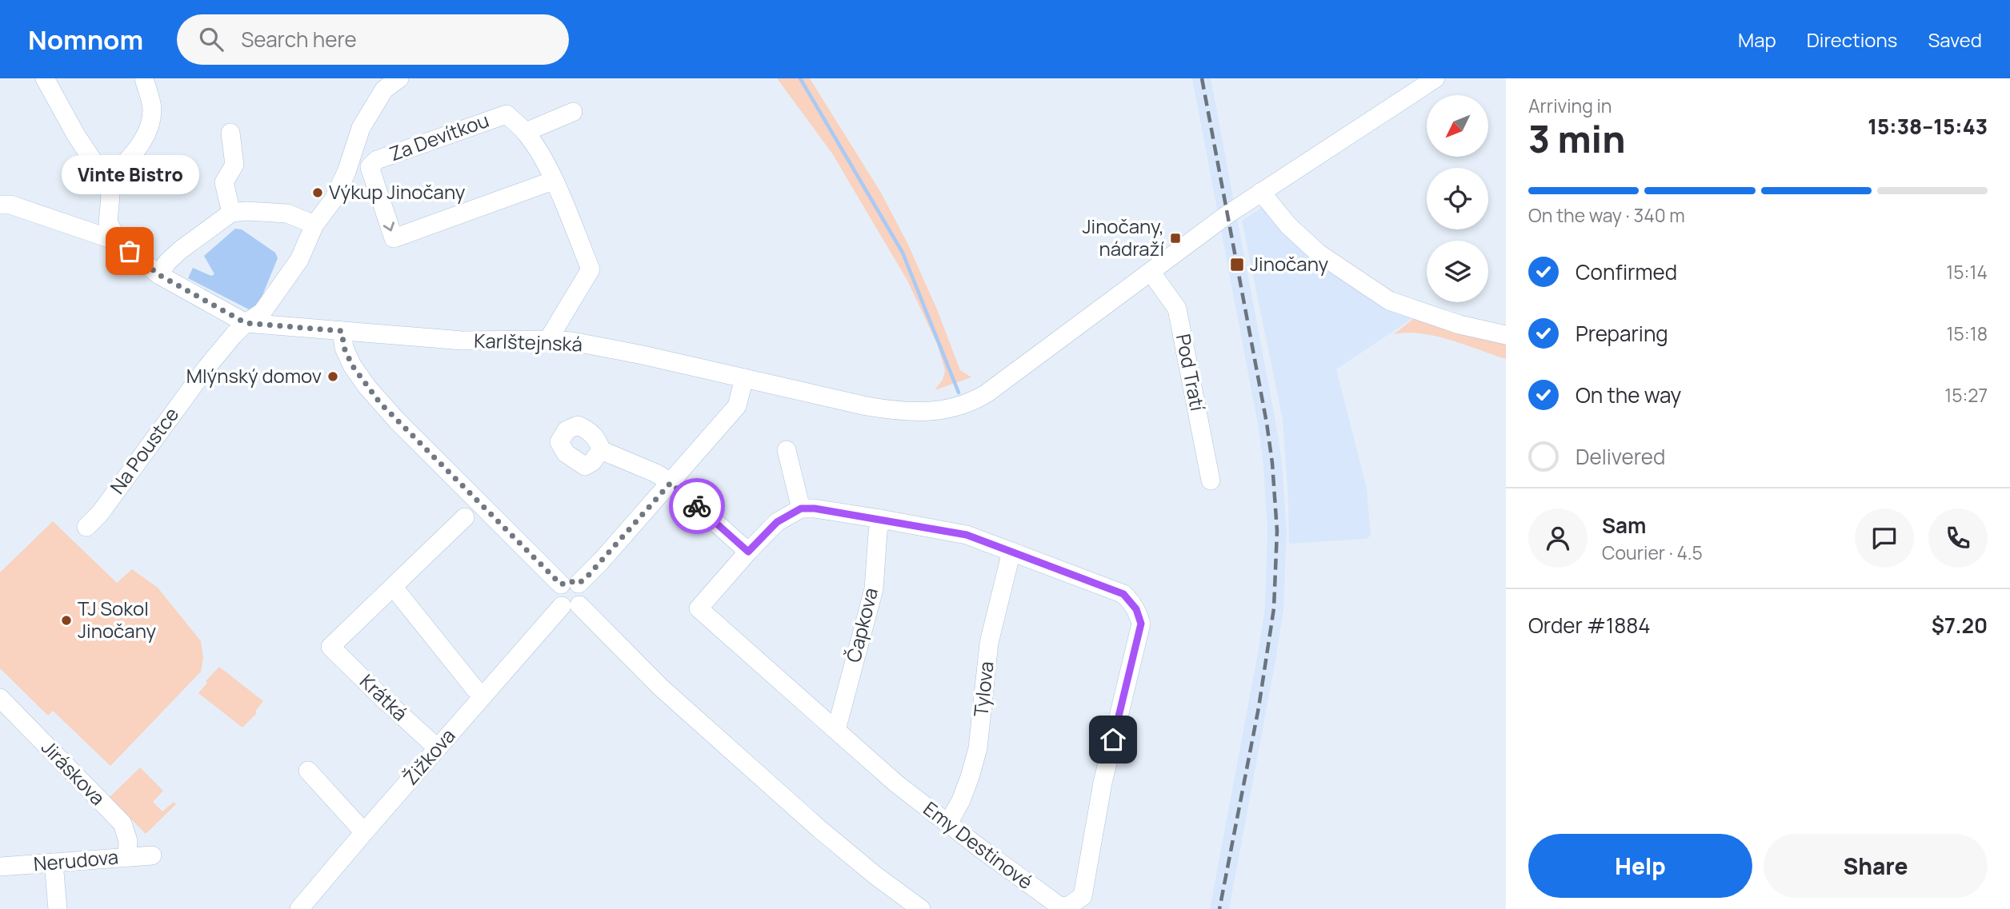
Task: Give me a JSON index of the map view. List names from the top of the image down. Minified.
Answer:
{"streets":{"street":["Za Devítkou","Karlštejnská","Pod Tratí","Na Poustce","Čapkova","Tylova","Krátká","Žižkova","Jiráskova","Emy Destinové","Nerudova"]},"crossings":[["Za Devítkou","Karlštejnská"],["Karlštejnská","Pod Tratí"],["Karlštejnská","Na Poustce"],["Čapkova","Emy Destinové"],["Tylova","Emy Destinové"],["Krátká","Žižkova"],["Jiráskova","Nerudova"]],"places":{"other":["Výkup Jinočany","Vinte Bistro","Mlýnský domov","TJ Sokol Jinočany"],"transit":["Jinočany, nádraží","Jinočany"]},"north":"bottom left","page":{"header":"Nomnom","search":"Search here","nav":["Map","Directions","Saved"],"heading":["3 min","Arriving in","15:38–15:43"],"panel":["Sam","Courier · 4.5","Order #1884","$7.20"],"bubble":"Vinte Bistro","bar":"On the way · 340 m","list":[["Confirmed","15:14"],["Preparing","15:18"],["On the way","15:27"],"Delivered"],"buttons":["Help","Share"]}}
